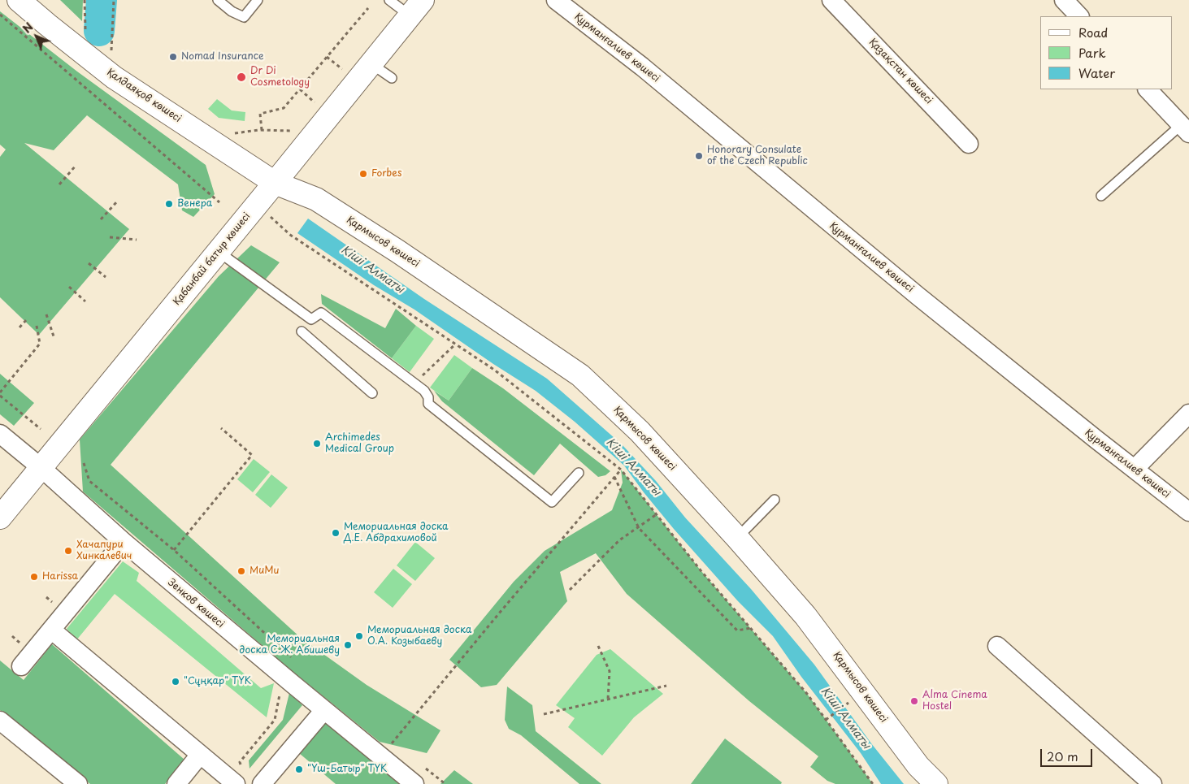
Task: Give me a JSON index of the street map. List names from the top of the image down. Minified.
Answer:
{"streets":{"street":["Қурманғалиев көшесі","Қазақстан көшесі","Қалдаяқов көшесі","Қармысов көшесі","Қабанбай батыр көшесі","Зенков көшесі"]},"crossings":[["Қалдаяқов көшесі","Қармысов көшесі"],["Қалдаяқов көшесі","Қабанбай батыр көшесі"],["Қармысов көшесі","Қабанбай батыр көшесі"],["Қабанбай батыр көшесі","Зенков көшесі"]],"water":["Кіші Алматы"],"places":["Nomad Insurance","Dr Di Cosmetology","Honorary Consulate of the Czech Republic","Forbes","Венера","Archimedes Medical Group","Мемориальная доска Д.Е. Абдрахимовой","Хачапури Хинкалевич","МиМи","Harissa","Мемориальная доска О.А. Козыбаеву","Мемориальная доска С.Ж. Абишеву","\"Сұңқар\" ТҮК","Alma Cinema Hostel","\"Үш-Батыр\" ТҮК"],"legend":["Road","Park","Water"],"scale_bar":"20 m","north":"top left"}
